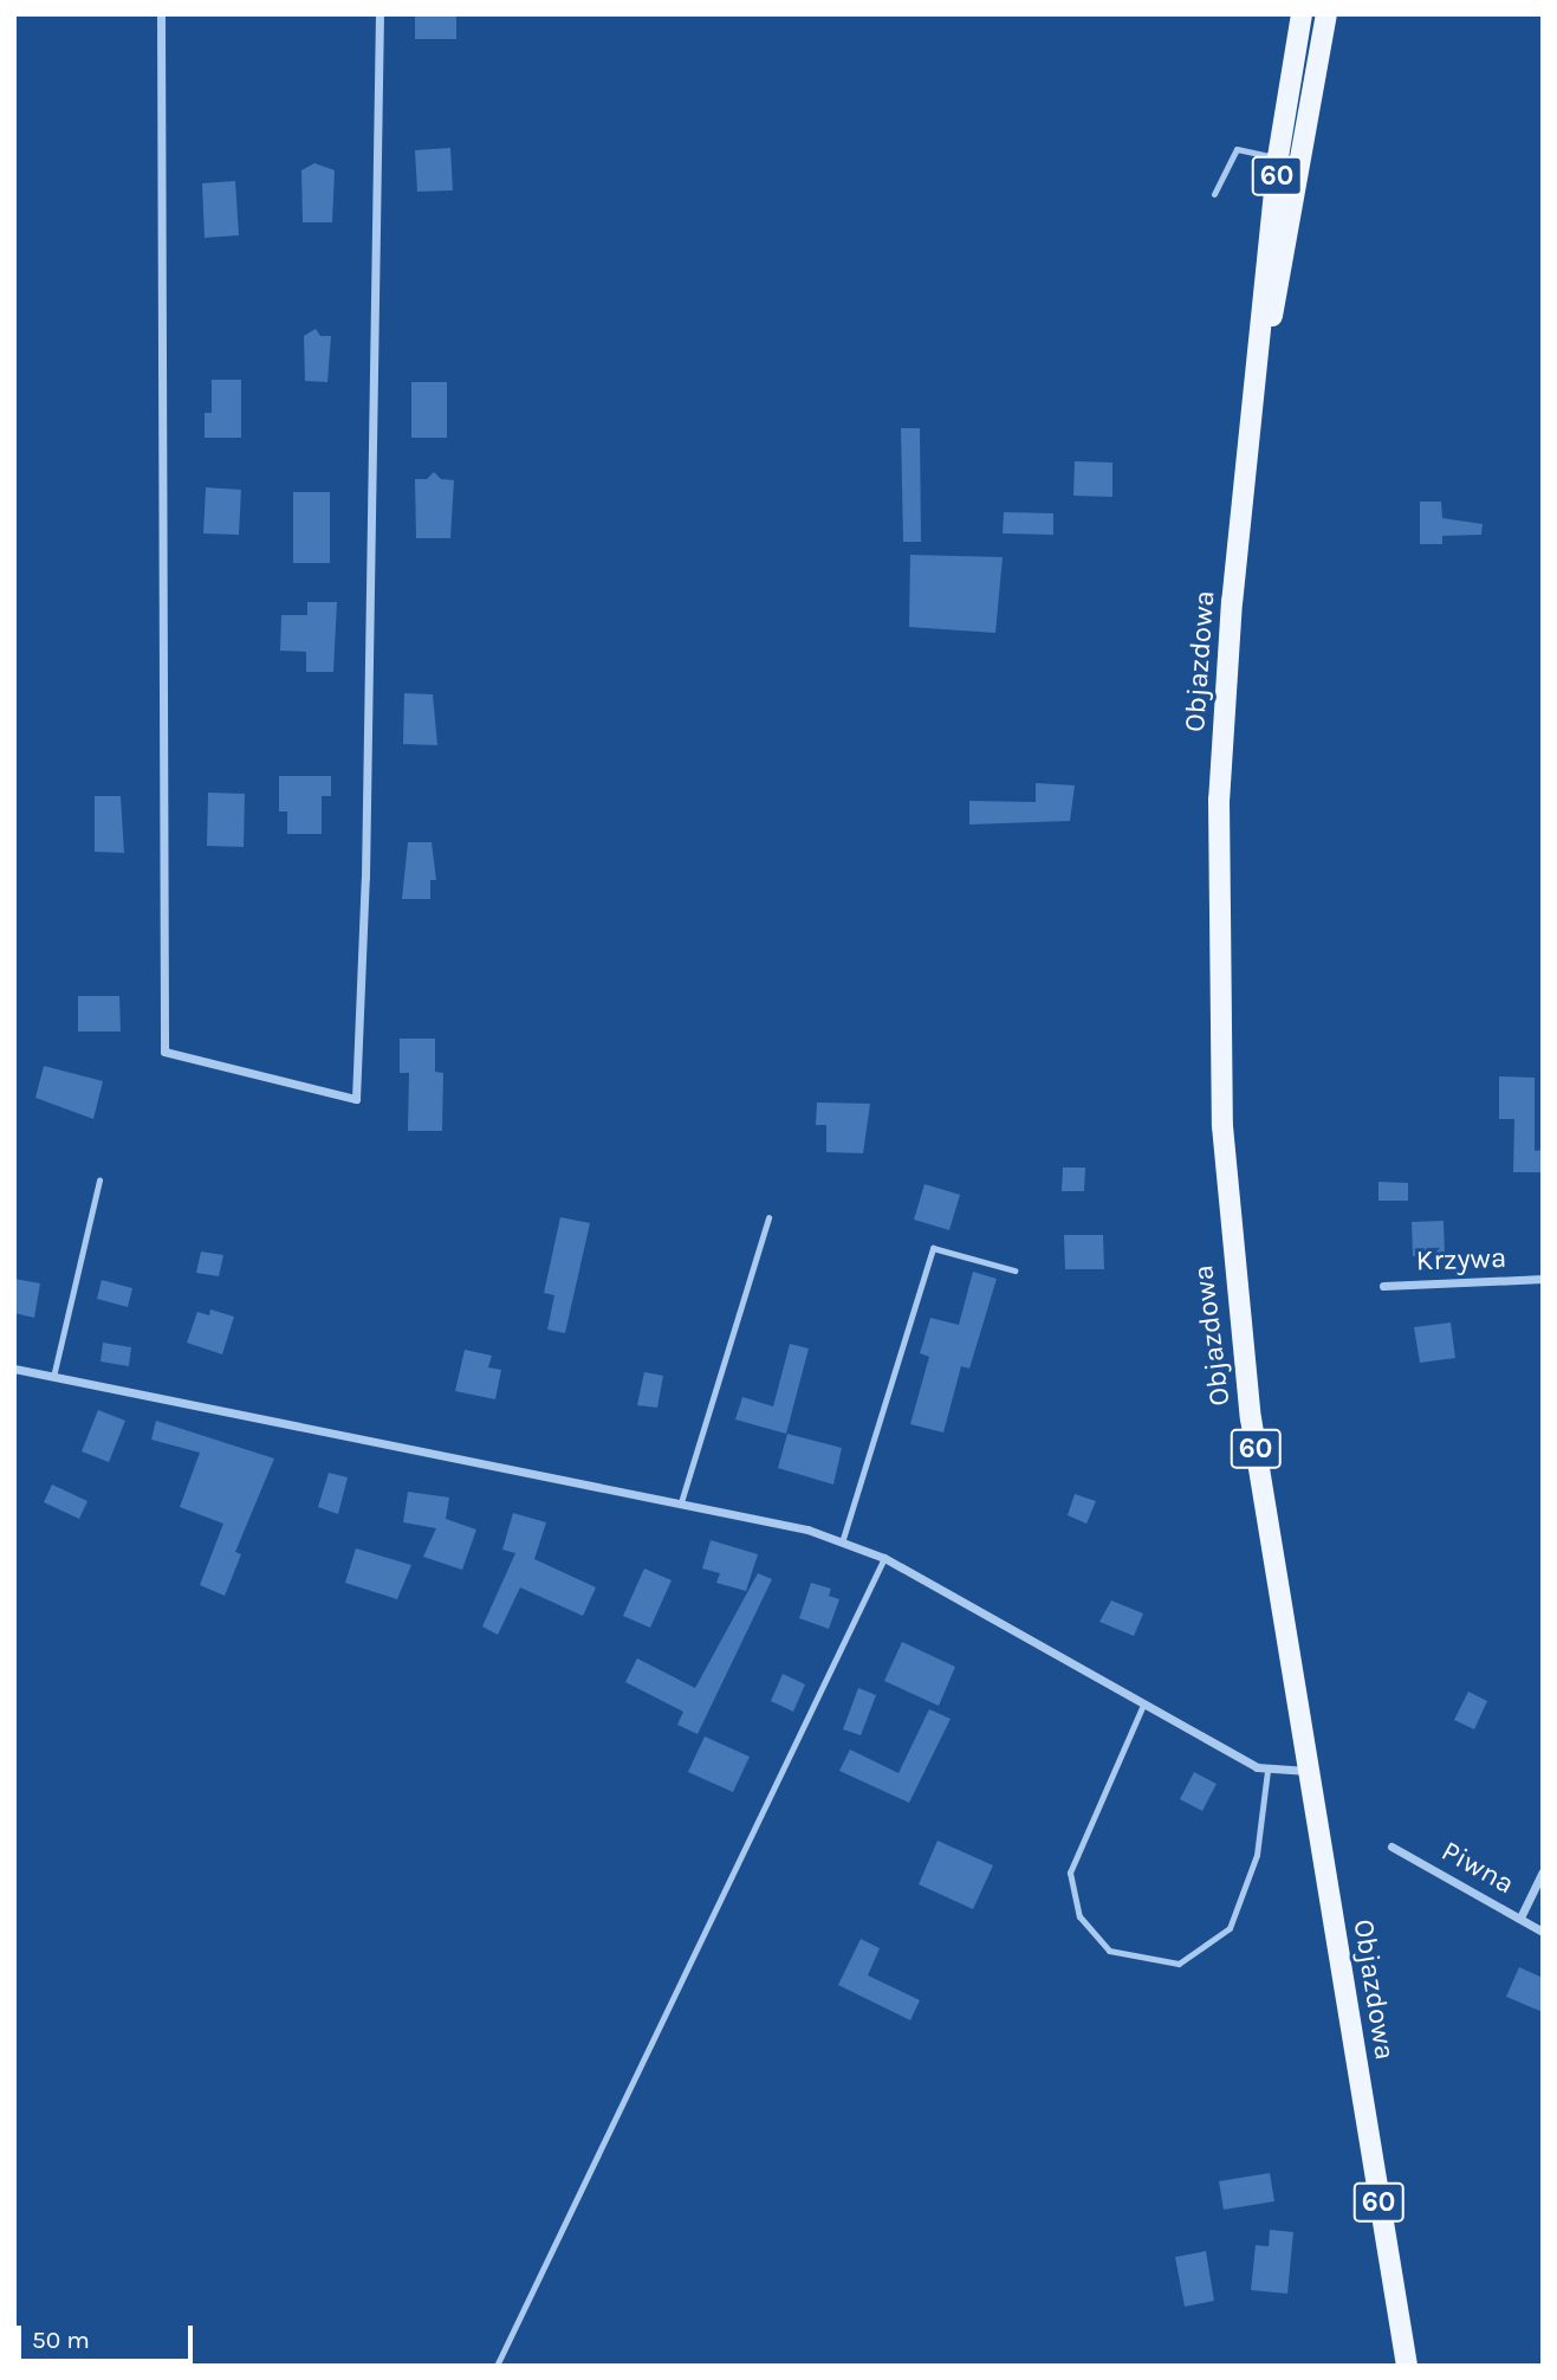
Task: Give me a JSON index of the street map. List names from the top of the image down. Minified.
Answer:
{"streets":{"main road":["60","Objazdowa"],"street":["Krzywa","Piwna"]},"scale_bar":"50 m"}
